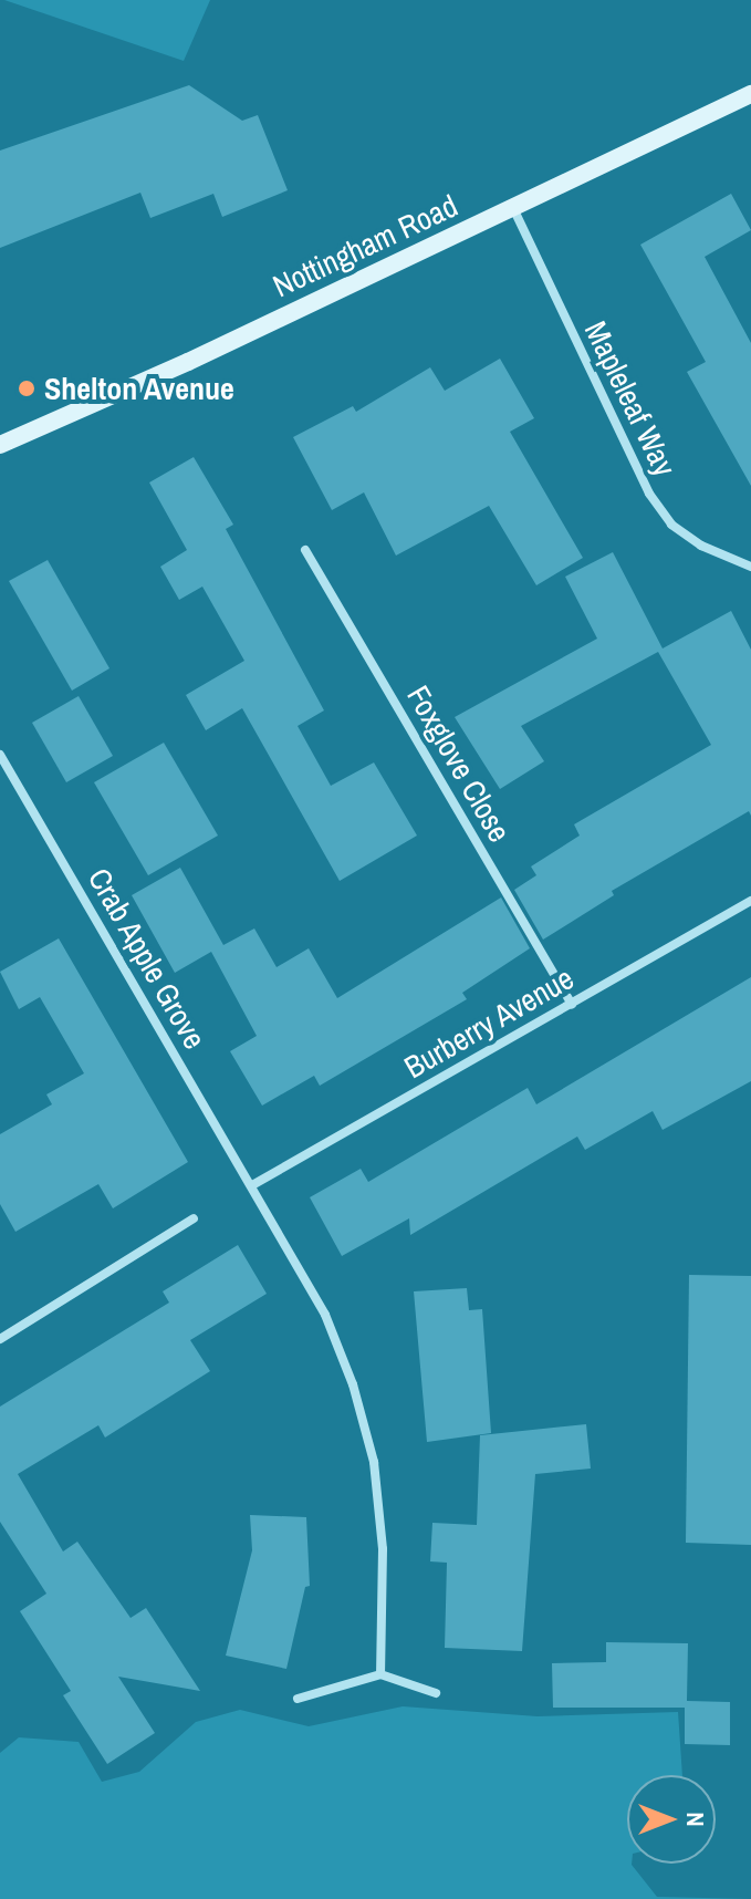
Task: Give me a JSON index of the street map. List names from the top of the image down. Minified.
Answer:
{"streets":{"street":["Nottingham Road","Mapleleaf Way","Foxglove Close","Crab Apple Grove","Burberry Avenue"]},"crossings":[["Nottingham Road","Mapleleaf Way"],["Foxglove Close","Burberry Avenue"],["Crab Apple Grove","Burberry Avenue"]],"places":["Shelton Avenue"],"north":"right"}
